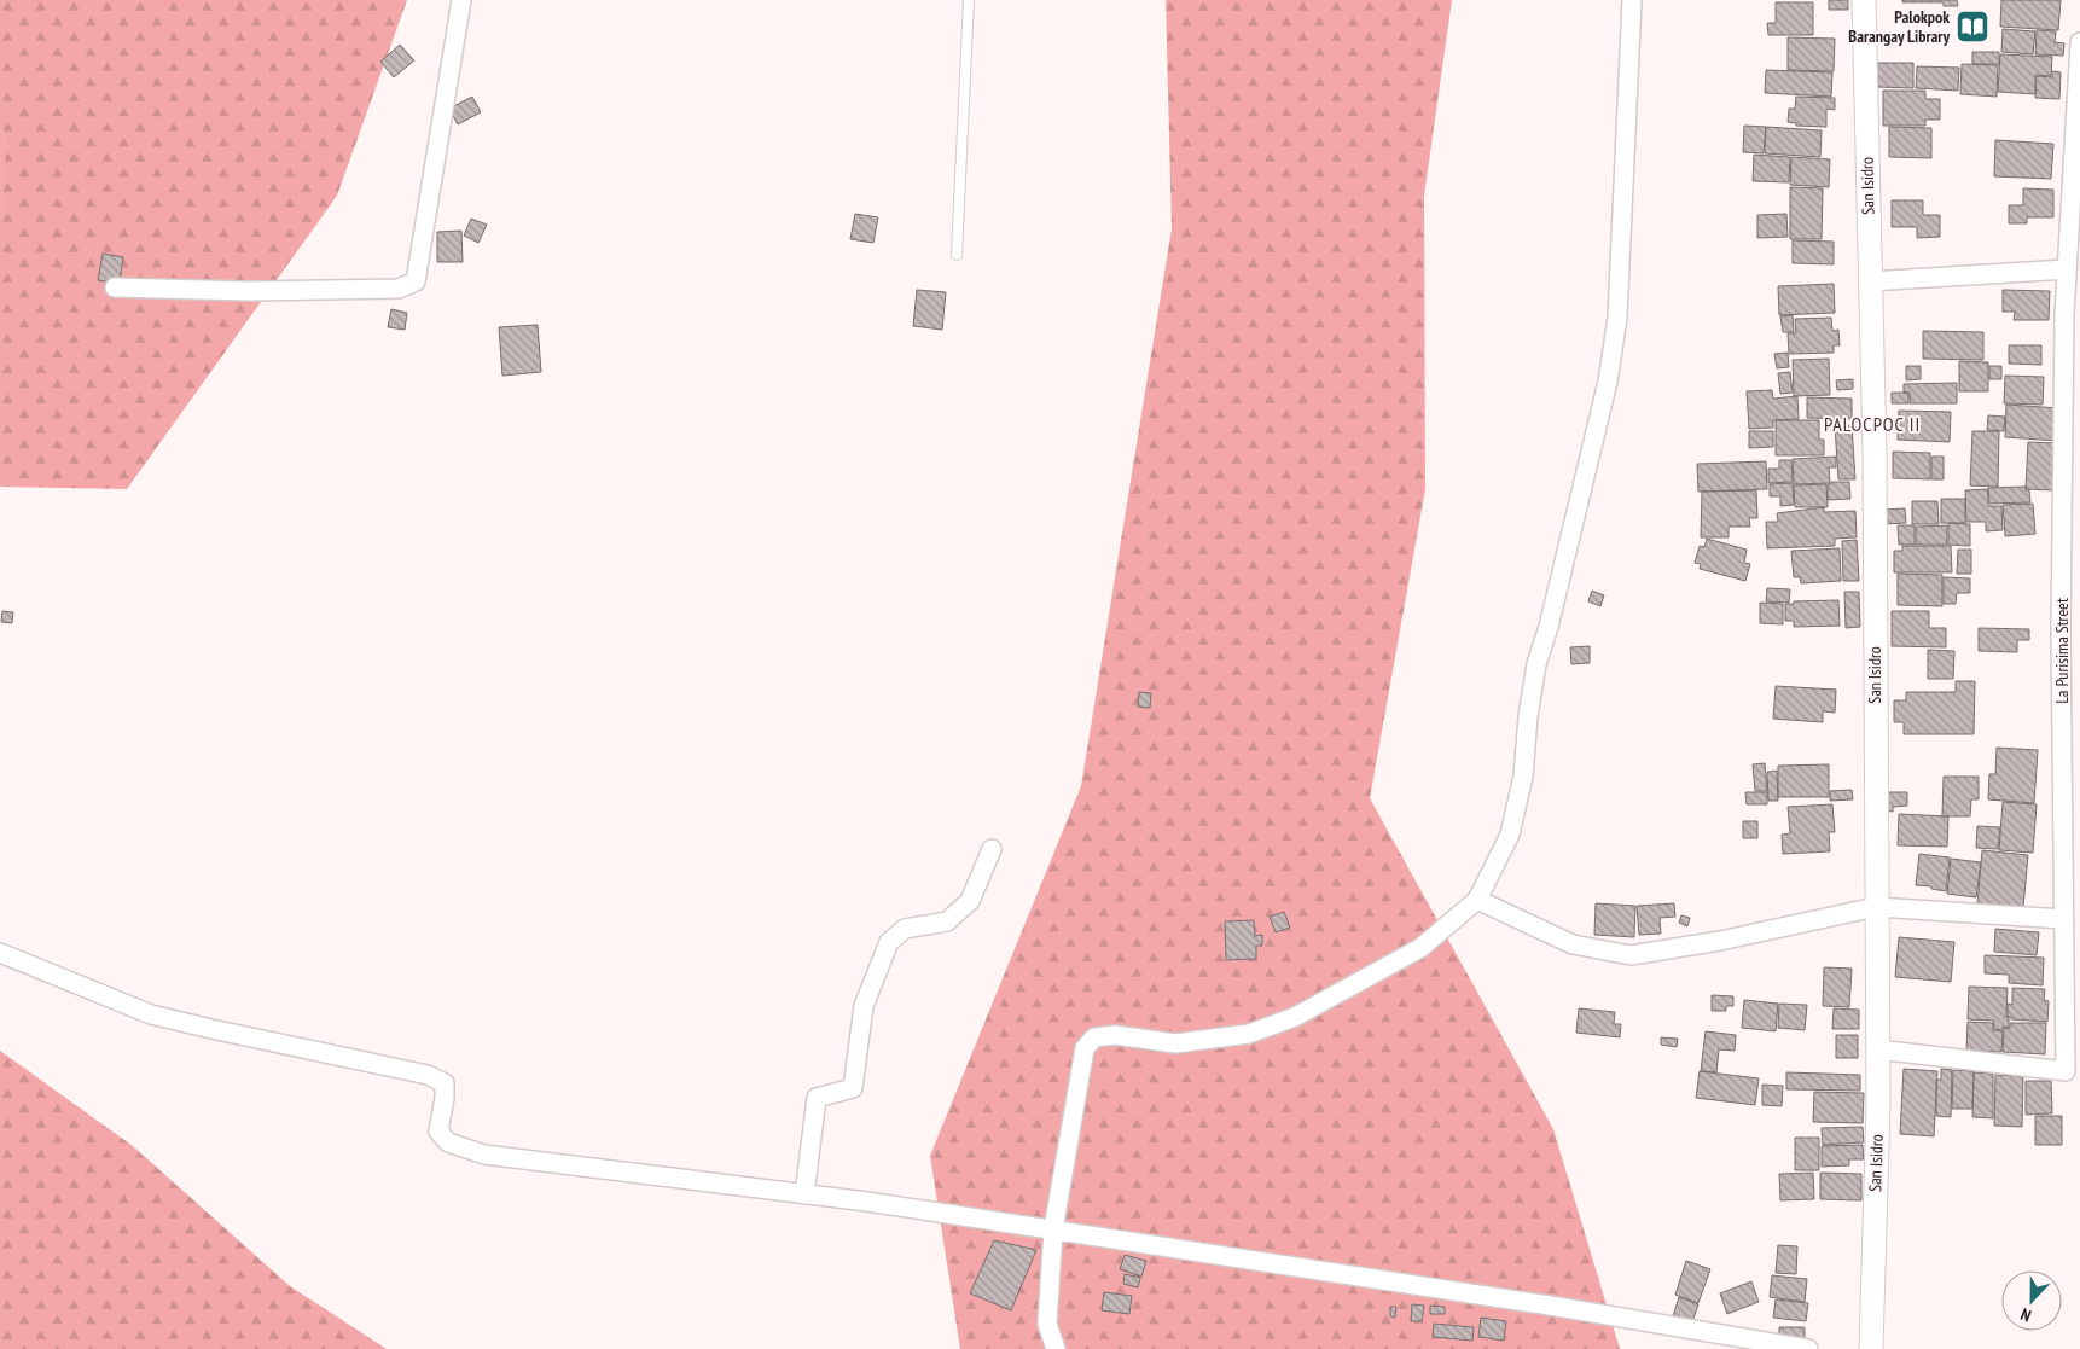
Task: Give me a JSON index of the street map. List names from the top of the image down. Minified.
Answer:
{"streets":{"street":["San Isidro","La Purisima Street"]},"crossings":[["San Isidro","La Purisima Street"]],"districts":["PALOCPOC II"],"places":{"library":["Palokpok Barangay Library"]},"north":"bottom"}
